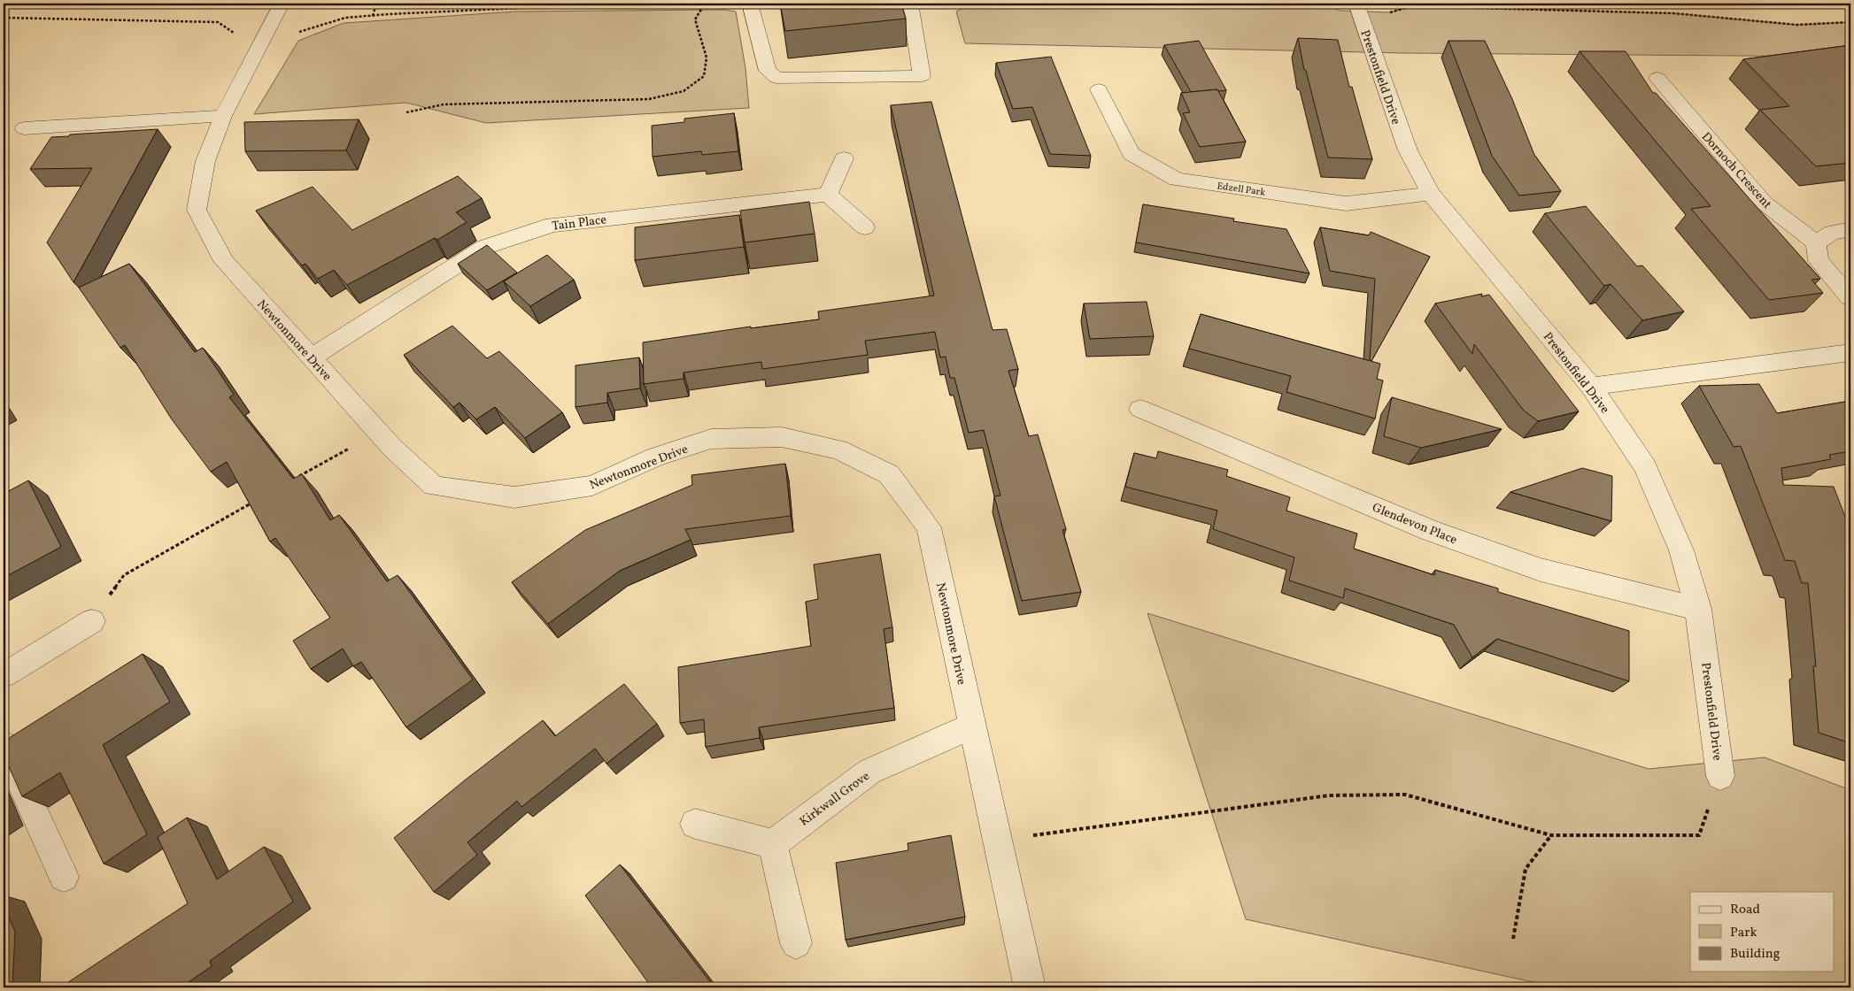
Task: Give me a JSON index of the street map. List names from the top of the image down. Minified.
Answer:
{"streets":{"street":["Prestonfield Drive","Dornoch Crescent","Edzell Park","Tain Place","Newtonmore Drive","Glendevon Place","Kirkwall Grove"]},"crossings":[["Prestonfield Drive","Edzell Park"],["Prestonfield Drive","Glendevon Place"],["Tain Place","Newtonmore Drive"],["Newtonmore Drive","Kirkwall Grove"]],"legend":["Road","Park","Building"]}
